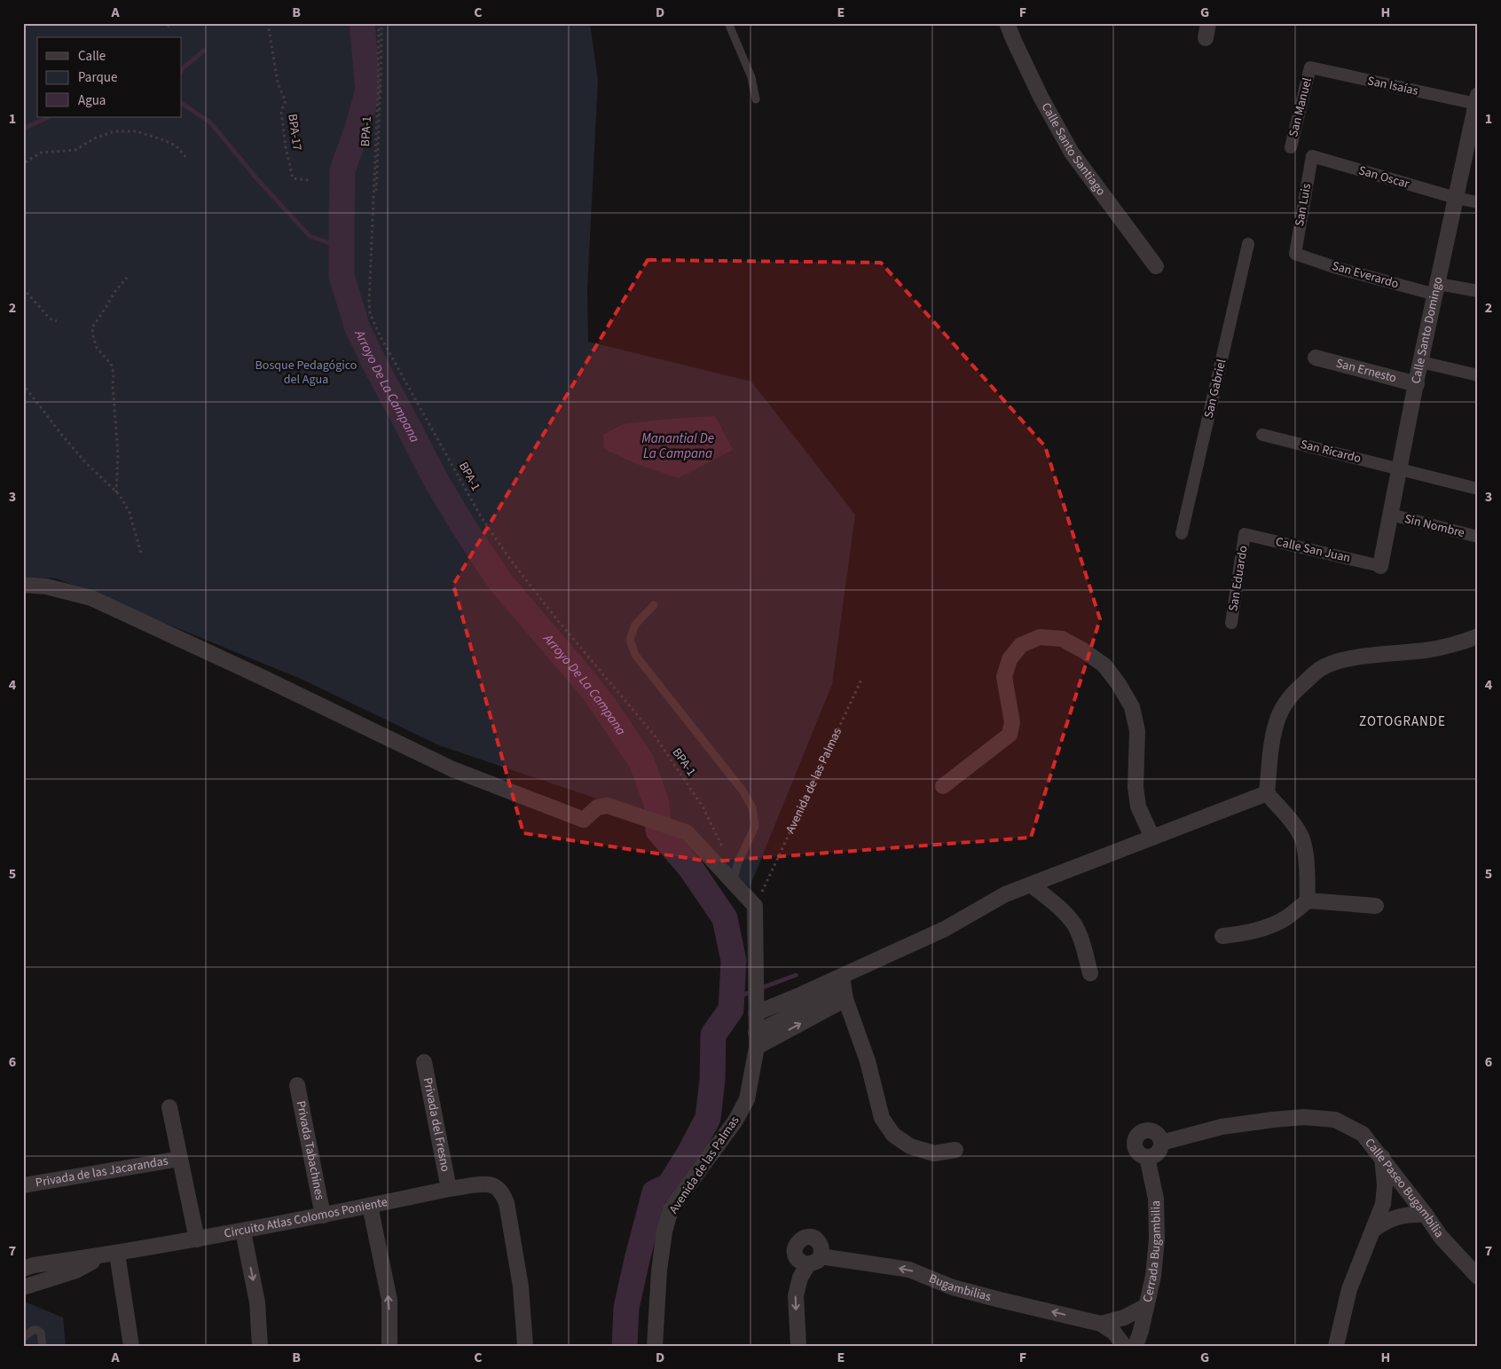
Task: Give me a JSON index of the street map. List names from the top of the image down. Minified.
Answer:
{"streets":{"street":["San Isaías","San Manuel","Calle Santo Santiago","San Oscar","San Luis","San Everardo","Calle Santo Domingo","San Ernesto","San Gabriel","San Ricardo","Sin Nombre","Calle San Juan","San Eduardo","Avenida de las Palmas","Privada del Fresno","Privada Tabachines","Privada de las Jacarandas","Calle Paseo Bugambilia","Circuito Atlas Colomos Poniente","Cerrada Bugambilia","Bugambilias"],"path":["BPA-1","BPA-17"]},"crossings":[["San Isaías","San Manuel"],["San Isaías","Calle Santo Domingo"],["San Oscar","San Luis"],["San Oscar","Calle Santo Domingo"],["San Luis","San Everardo"],["San Everardo","Calle Santo Domingo"],["Calle Santo Domingo","San Ernesto"],["Calle Santo Domingo","San Ricardo"],["Calle Santo Domingo","Sin Nombre"],["Calle Santo Domingo","Calle San Juan"],["Calle San Juan","San Eduardo"],["Privada del Fresno","Circuito Atlas Colomos Poniente"],["Privada Tabachines","Circuito Atlas Colomos Poniente"],["Calle Paseo Bugambilia","Cerrada Bugambilia"],["Cerrada Bugambilia","Bugambilias"]],"districts":["ZOTOGRANDE"],"water":["Arroyo De La Campana","Manantial De La Campana"],"parks":["Bosque Pedagógico del Agua"],"legend":["Calle","Parque","Agua"],"grid":{"columns":["A","B","C","D","E","F","G","H"],"rows":["1","2","3","4","5","6","7"]}}
